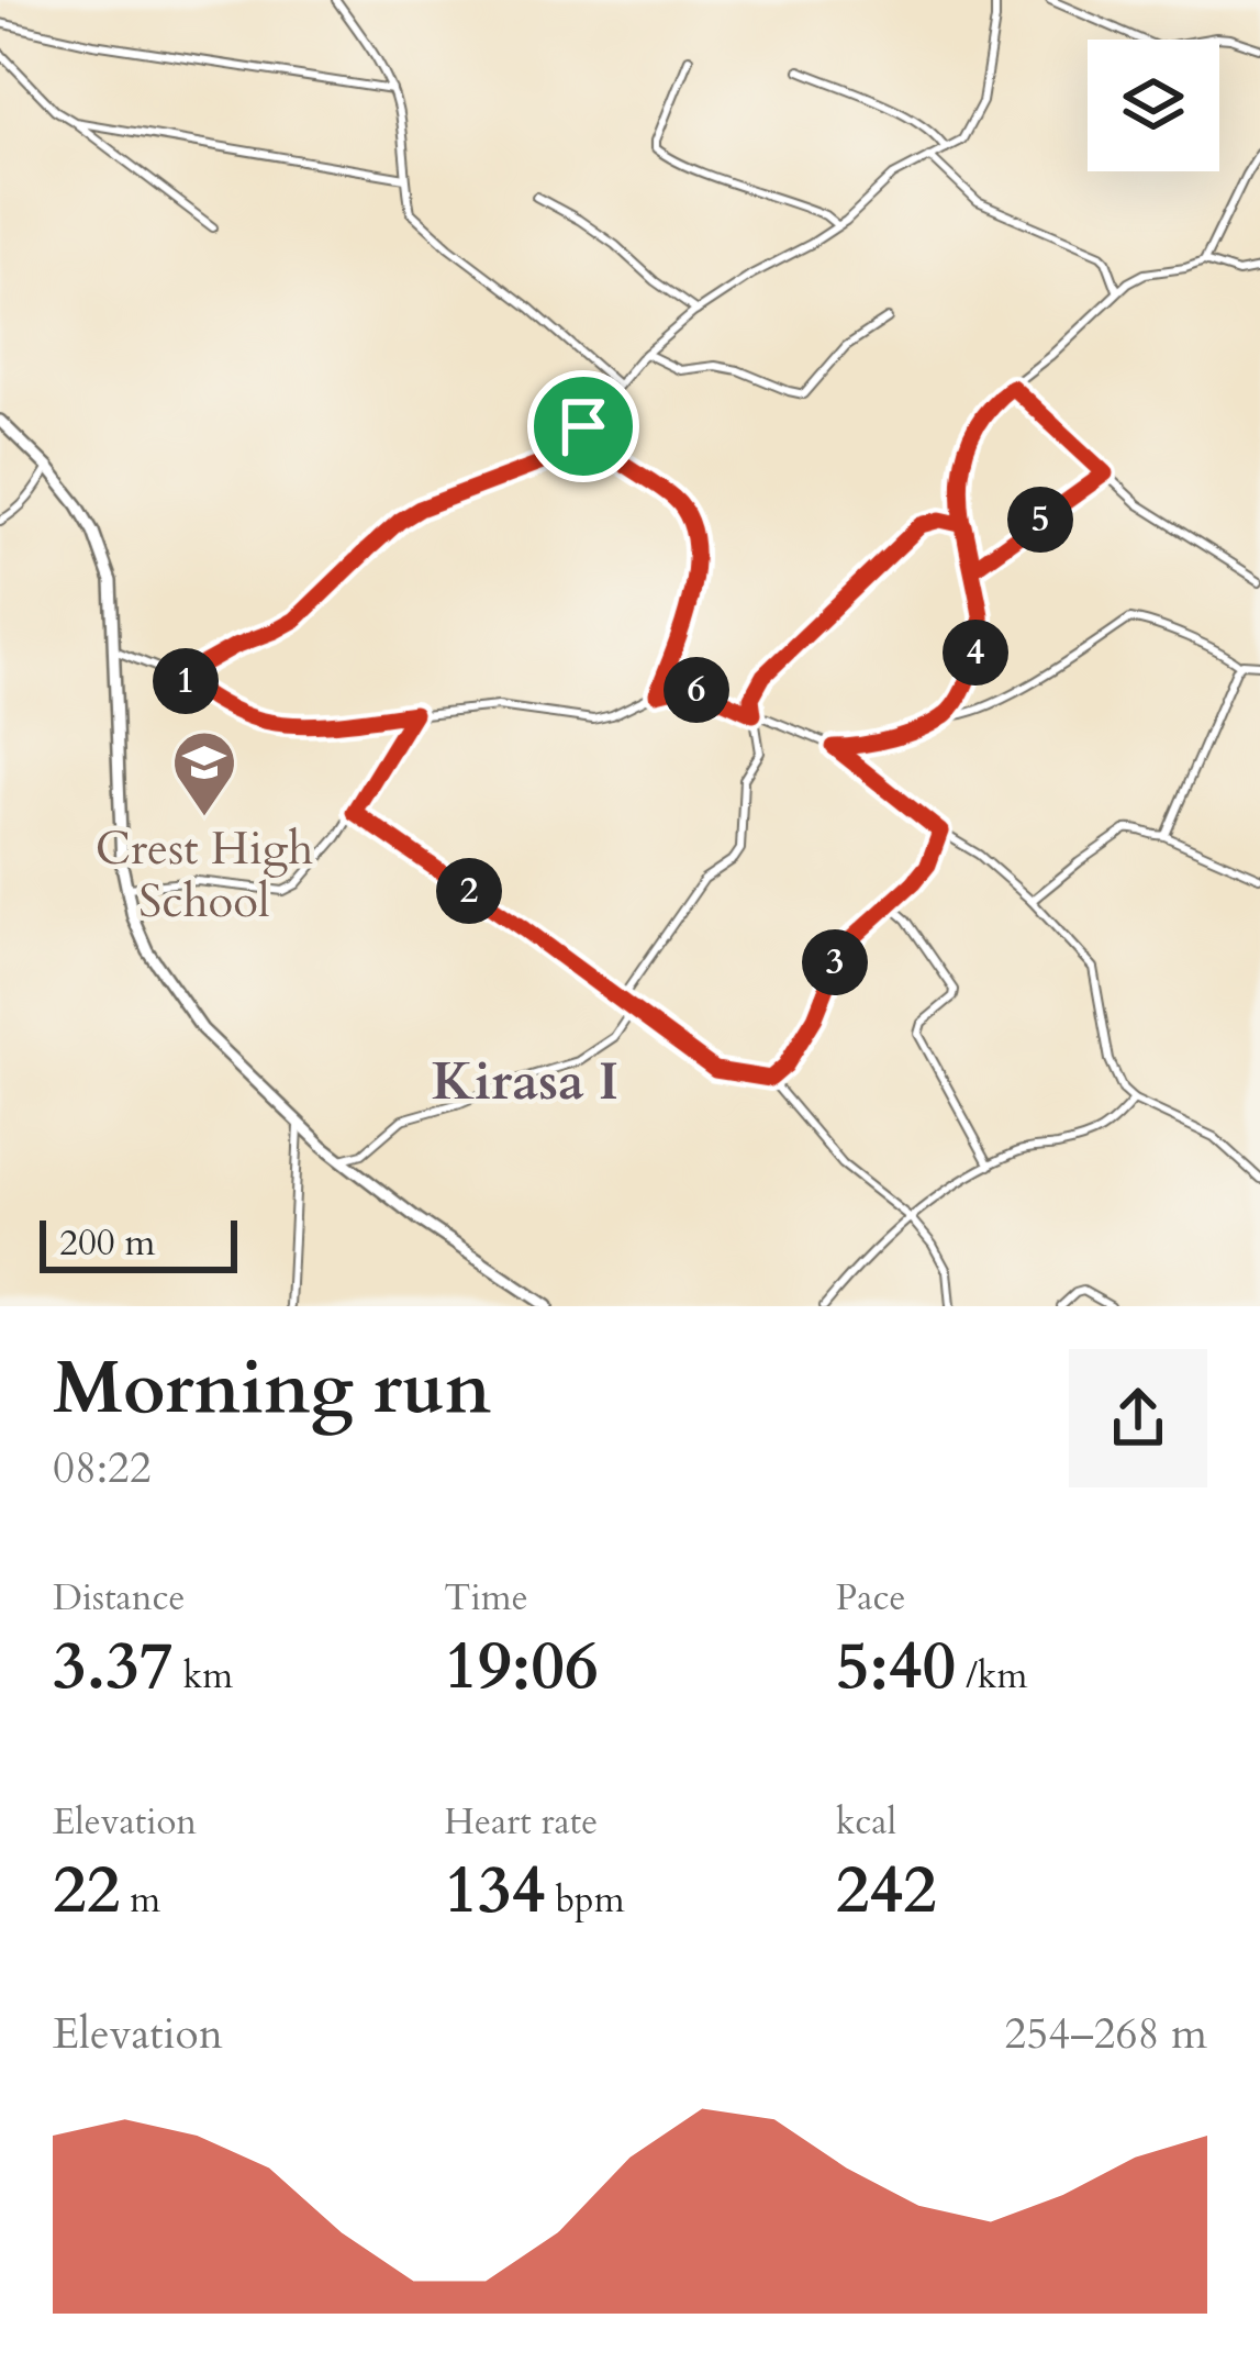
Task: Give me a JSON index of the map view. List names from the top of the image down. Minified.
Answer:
{"districts":["Kirasa I"],"places":{"school or university":["Crest High School"]},"scale_bar":"200 m","page":{"pins":["5","4","1","6","2","3"],"scale":"200 m","heading":["Morning run","08:22"],"stats":[["Distance","3.37 km"],["Time","19:06"],["Pace","5:40 /km"],["Elevation","22 m"],["Heart rate","134 bpm"],["kcal","242"]],"chart":["Elevation","254–268 m"]}}
